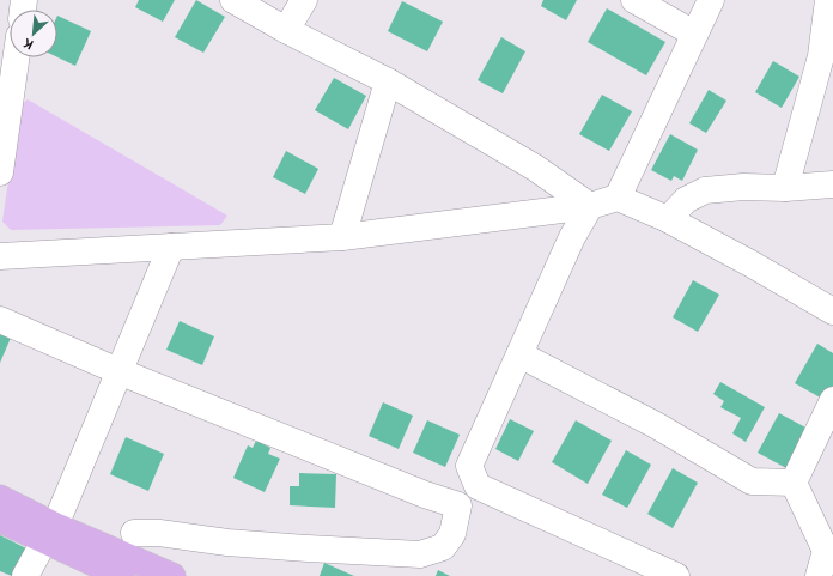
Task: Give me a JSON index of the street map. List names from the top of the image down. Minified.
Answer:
{"north":"bottom left"}
